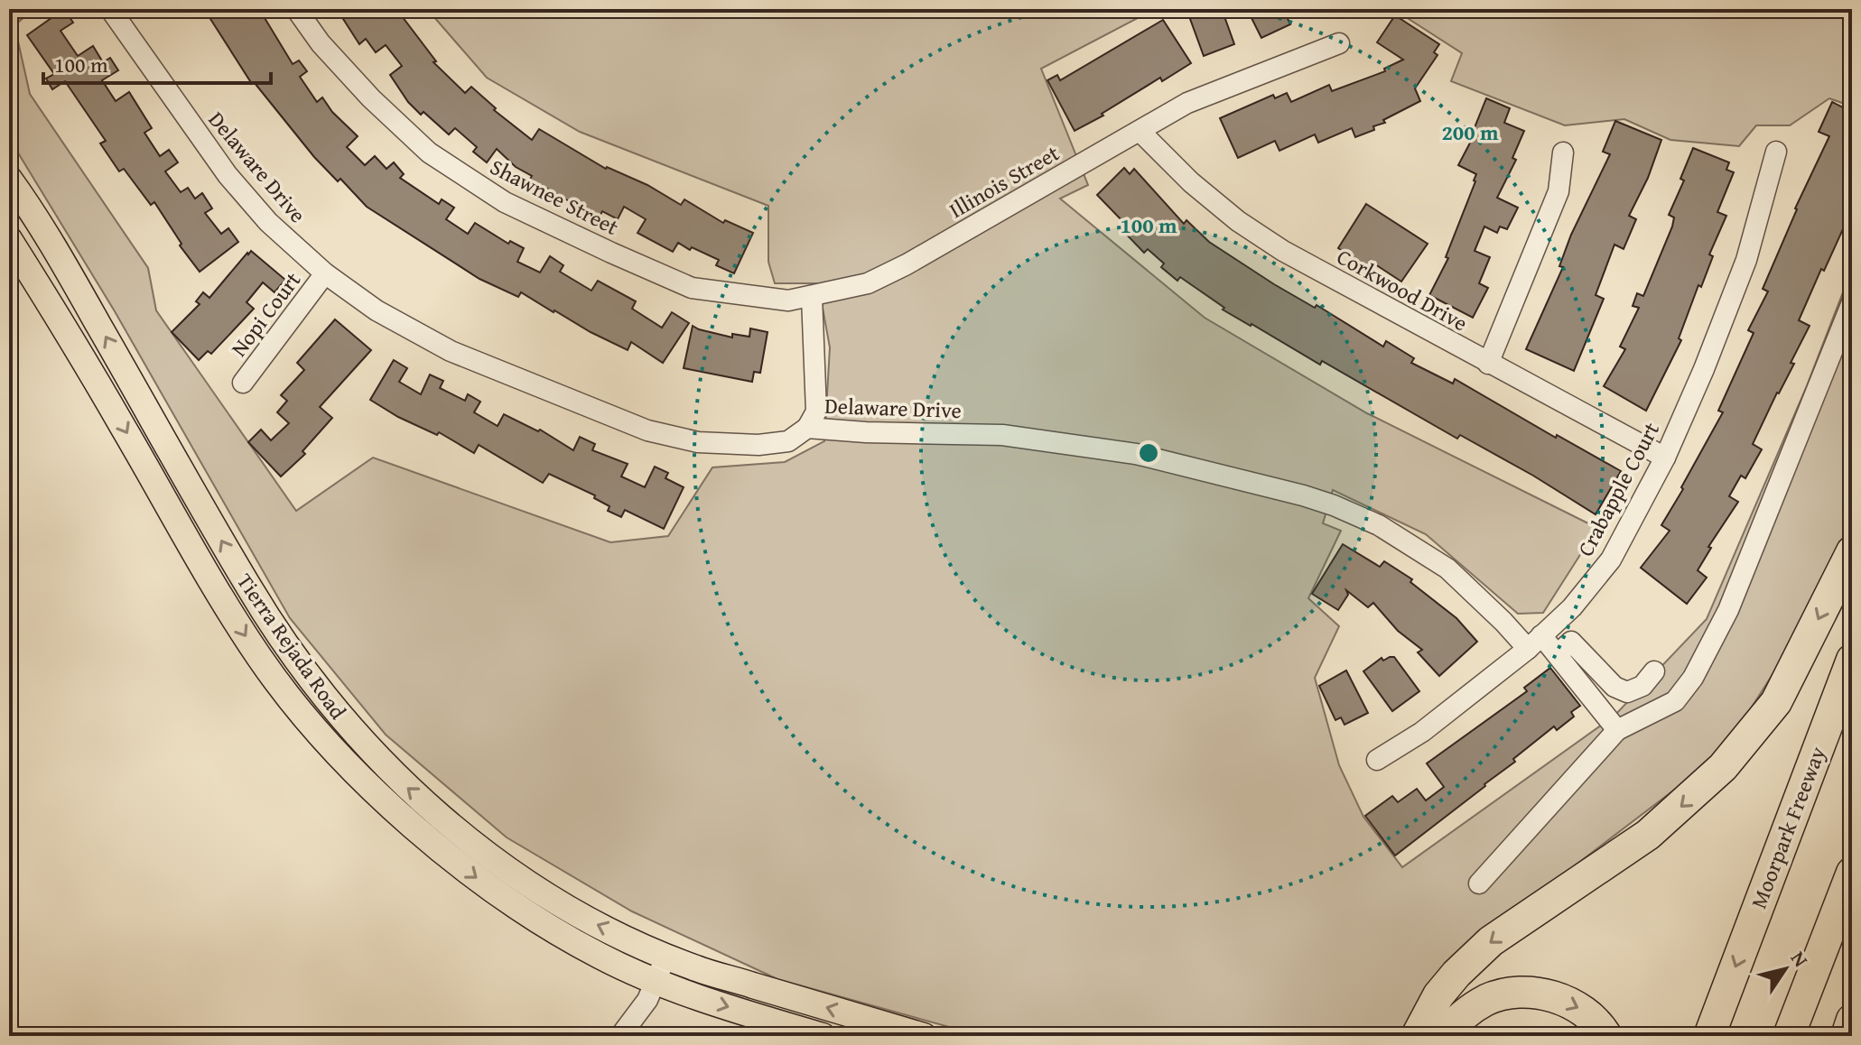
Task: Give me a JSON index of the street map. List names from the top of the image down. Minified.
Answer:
{"streets":{"highway":["Moorpark Freeway"],"main road":["Tierra Rejada Road"],"street":["Delaware Drive","Illinois Street","Shawnee Street","Corkwood Drive","Nopi Court","Crabapple Court"]},"crossings":[["Delaware Drive","Nopi Court"],["Delaware Drive","Crabapple Court"],["Illinois Street","Shawnee Street"],["Illinois Street","Corkwood Drive"],["Corkwood Drive","Crabapple Court"]],"scale_bar":"100 m","north":"top right","rings":["200 m","100 m"]}
